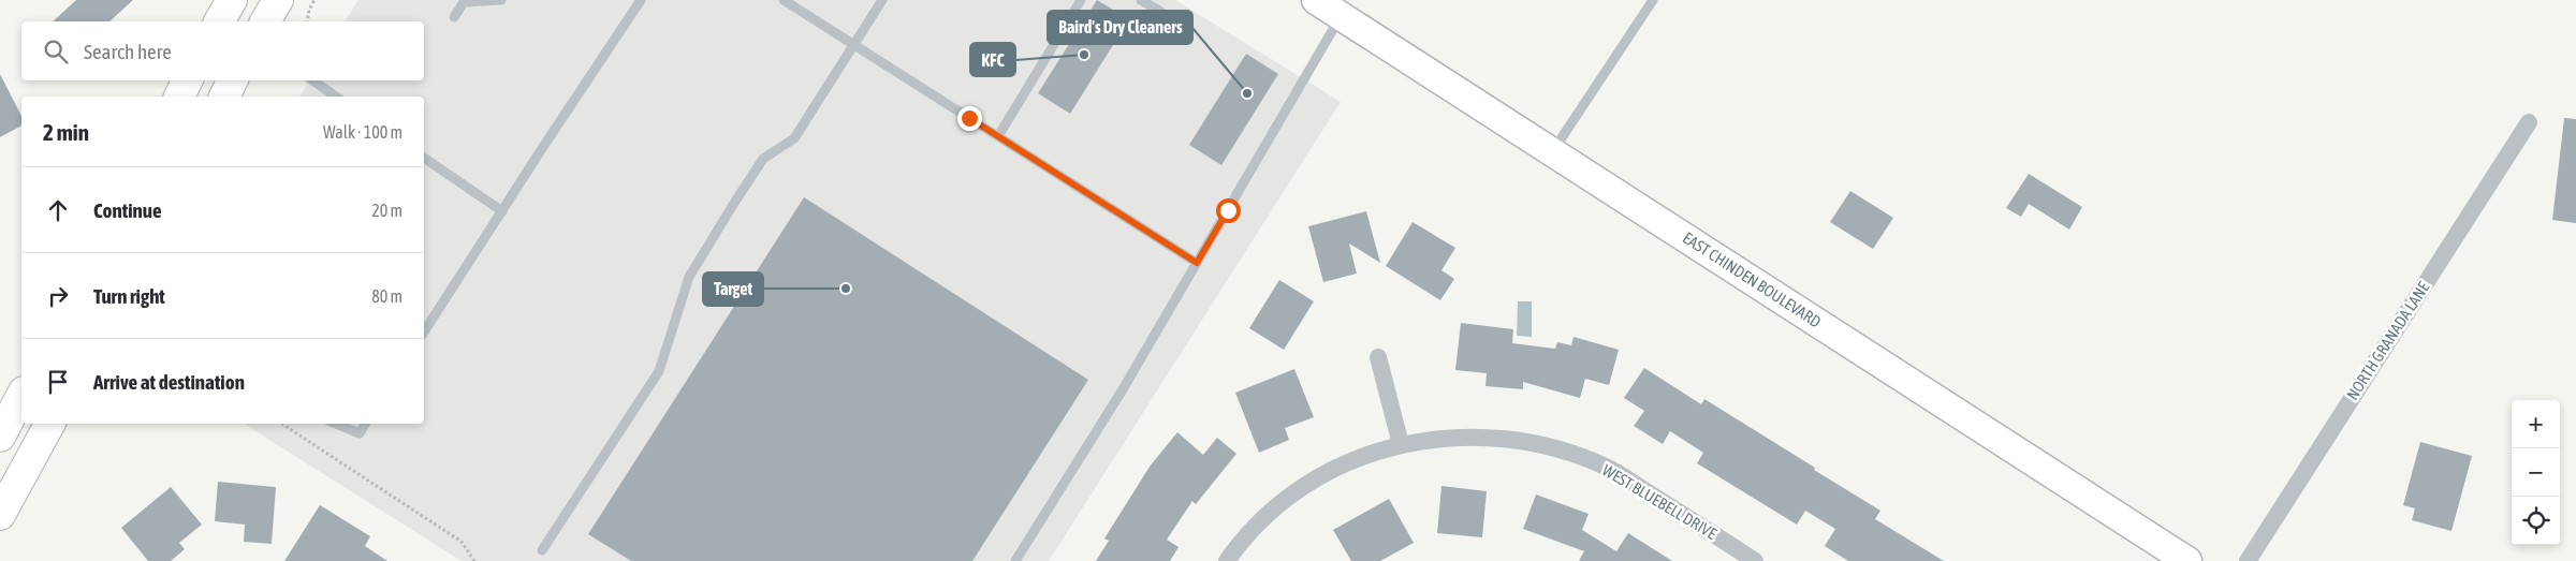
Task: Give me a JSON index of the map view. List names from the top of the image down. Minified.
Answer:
{"streets":{"main road":["EAST CHINDEN BOULEVARD"],"street":["NORTH GRANADA LANE","WEST BLUEBELL DRIVE"]},"places":["KFC","Baird's Dry Cleaners","Target"],"page":{"search":"Search here","heading":["2 min","Walk · 100 m"],"list":[["Continue","20 m"],["Turn right","80 m"],"Arrive at destination"],"map_buttons":["+","−"]}}
